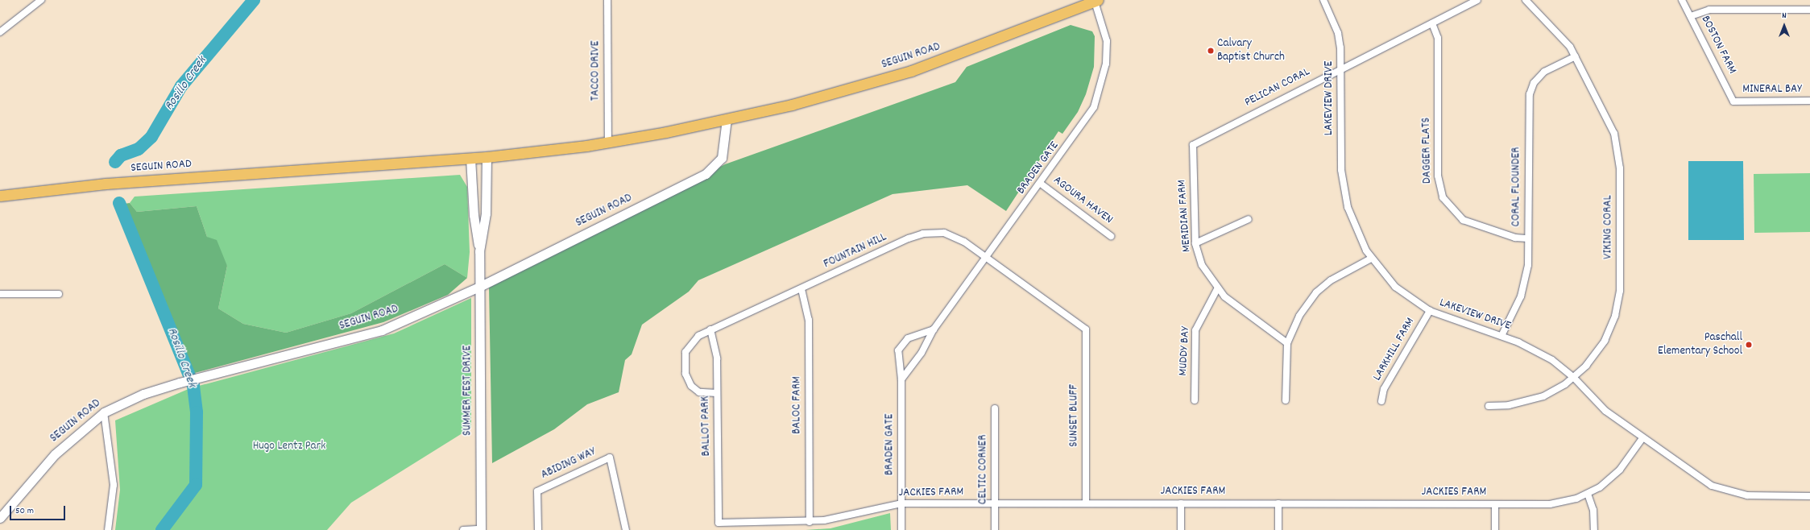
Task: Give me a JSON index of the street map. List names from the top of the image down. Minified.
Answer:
{"streets":{"main road":["SEGUIN ROAD"],"street":["BOSTON FARM","TACCO DRIVE","PELICAN CORAL","MINERAL BAY","LAKEVIEW DRIVE","DAGGER FLATS","BRADEN GATE","CORAL FLOUNDER","AGOURA HAVEN","MERIDIAN FARM","VIKING CORAL","FOUNTAIN HILL","LARKHILL FARM","MUDDY BAY","SUMMER FEST DRIVE","BALOC FARM","SUNSET BLUFF","BALLOT PARK","ABIDING WAY","CELTIC CORNER","JACKIES FARM"]},"crossings":[["BOSTON FARM","MINERAL BAY"],["SEGUIN ROAD","TACCO DRIVE"],["SEGUIN ROAD","BRADEN GATE"],["SEGUIN ROAD","SUMMER FEST DRIVE"],["PELICAN CORAL","LAKEVIEW DRIVE"],["PELICAN CORAL","DAGGER FLATS"],["PELICAN CORAL","MERIDIAN FARM"],["LAKEVIEW DRIVE","CORAL FLOUNDER"],["LAKEVIEW DRIVE","VIKING CORAL"],["LAKEVIEW DRIVE","LARKHILL FARM"],["LAKEVIEW DRIVE","JACKIES FARM"],["DAGGER FLATS","CORAL FLOUNDER"],["BRADEN GATE","AGOURA HAVEN"],["BRADEN GATE","FOUNTAIN HILL"],["BRADEN GATE","JACKIES FARM"],["CORAL FLOUNDER","VIKING CORAL"],["MERIDIAN FARM","MUDDY BAY"],["FOUNTAIN HILL","BALOC FARM"],["FOUNTAIN HILL","SUNSET BLUFF"],["FOUNTAIN HILL","BALLOT PARK"],["BALOC FARM","JACKIES FARM"],["SUNSET BLUFF","JACKIES FARM"],["BALLOT PARK","JACKIES FARM"],["CELTIC CORNER","JACKIES FARM"]],"water":["Rosillo Creek"],"parks":["Hugo Lentz Park"],"places":["Calvary Baptist Church","Paschall Elementary School"],"scale_bar":"50 m","north":"top"}
